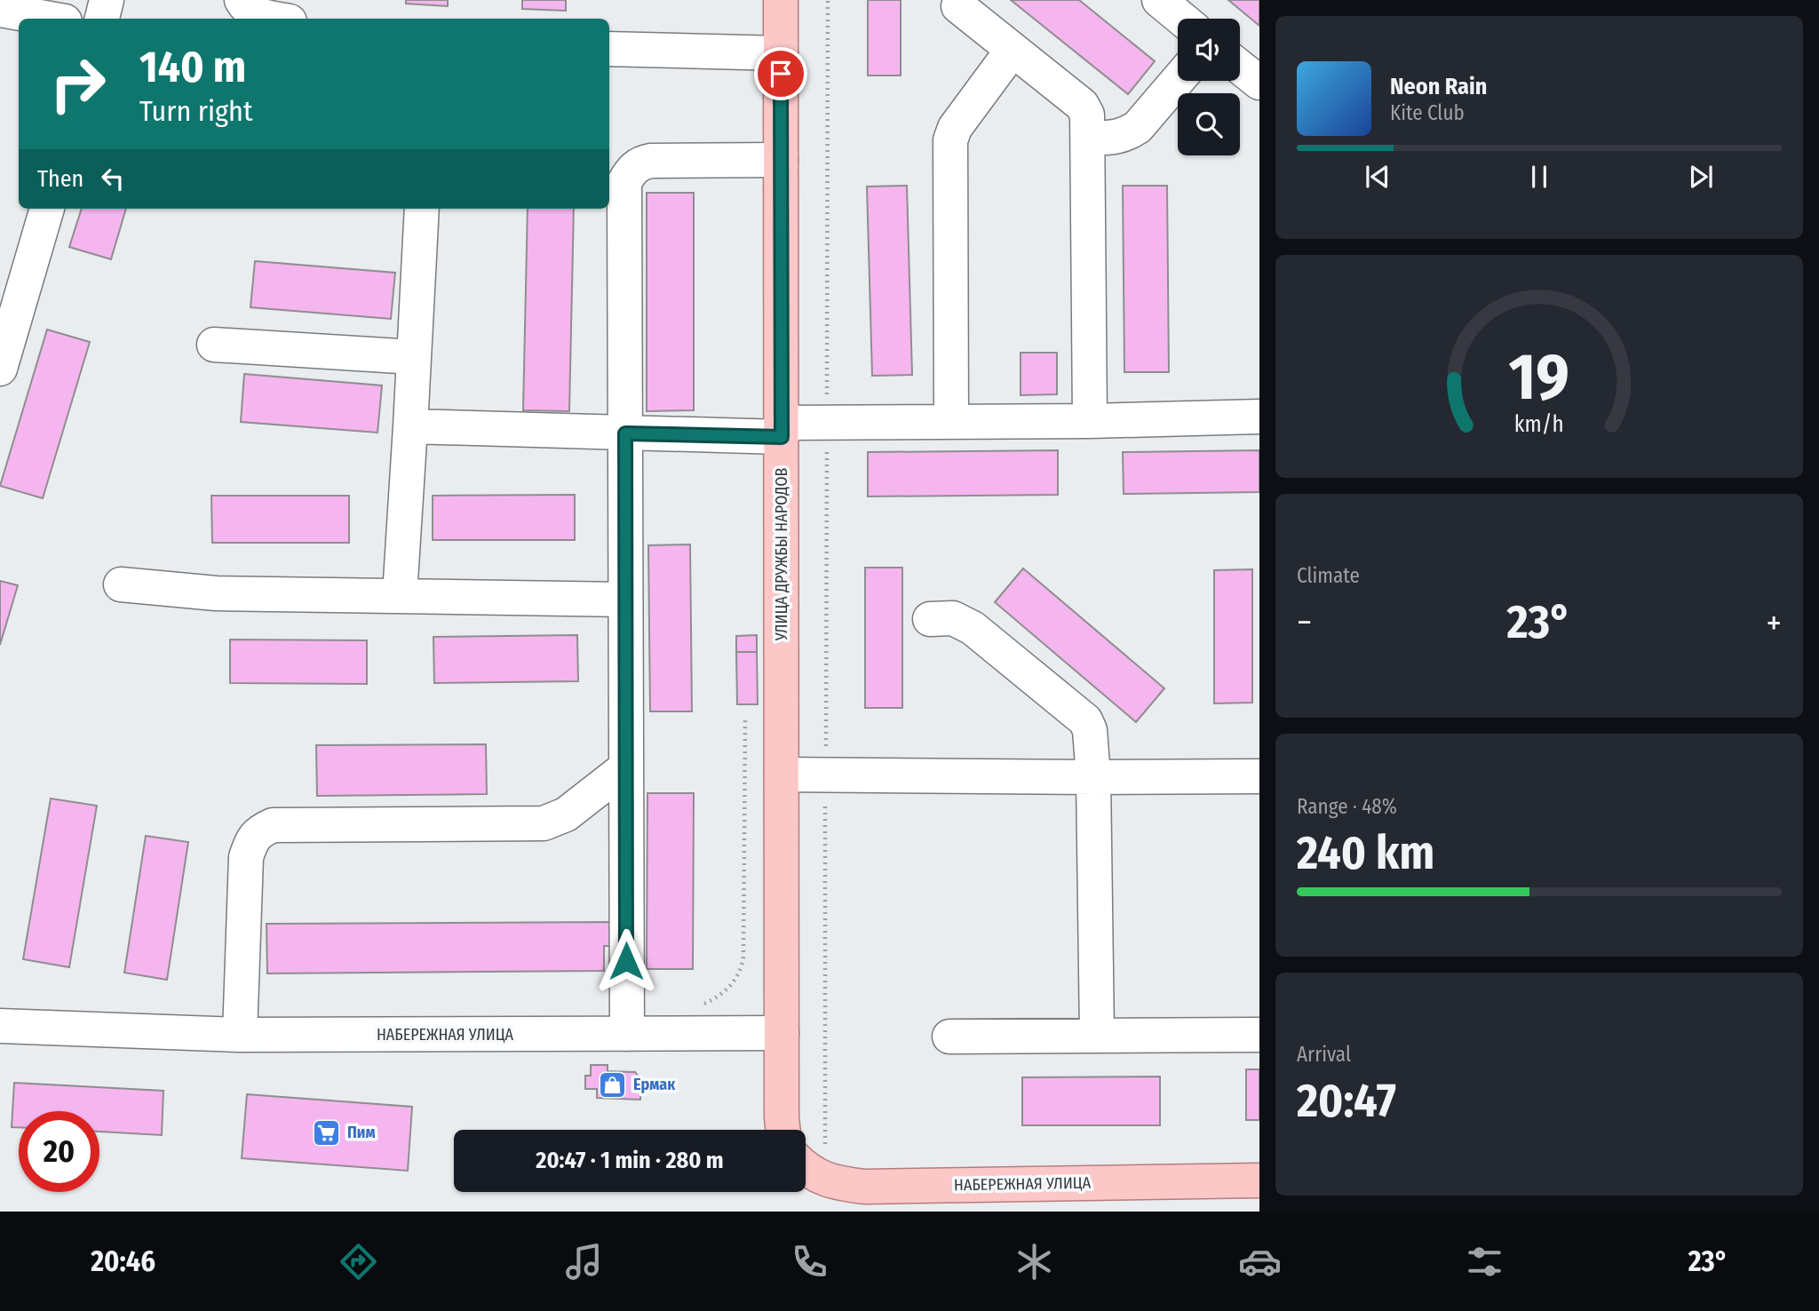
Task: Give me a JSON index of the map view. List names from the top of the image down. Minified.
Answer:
{"streets":{"main road":["УЛИЦА ДРУЖБЫ НАРОДОВ","НАБЕРЕЖНАЯ УЛИЦА"]},"crossings":[["УЛИЦА ДРУЖБЫ НАРОДОВ","НАБЕРЕЖНАЯ УЛИЦА"]],"places":{"shop":["Ермак"],"supermarket":["Пим"]},"page":{"turn":["140 m","Turn right"],"song":["Neon Rain","Kite Club"],"then":"Then","tile":["Climate",["Range · 48%","240 km"],["Arrival","20:47"]],"heat":["−","23°","+"],"limit":"20","trip":"20:47 · 1 min · 280 m","tabs":["20:46","23°"],"gauge":["19","km/h"]}}
